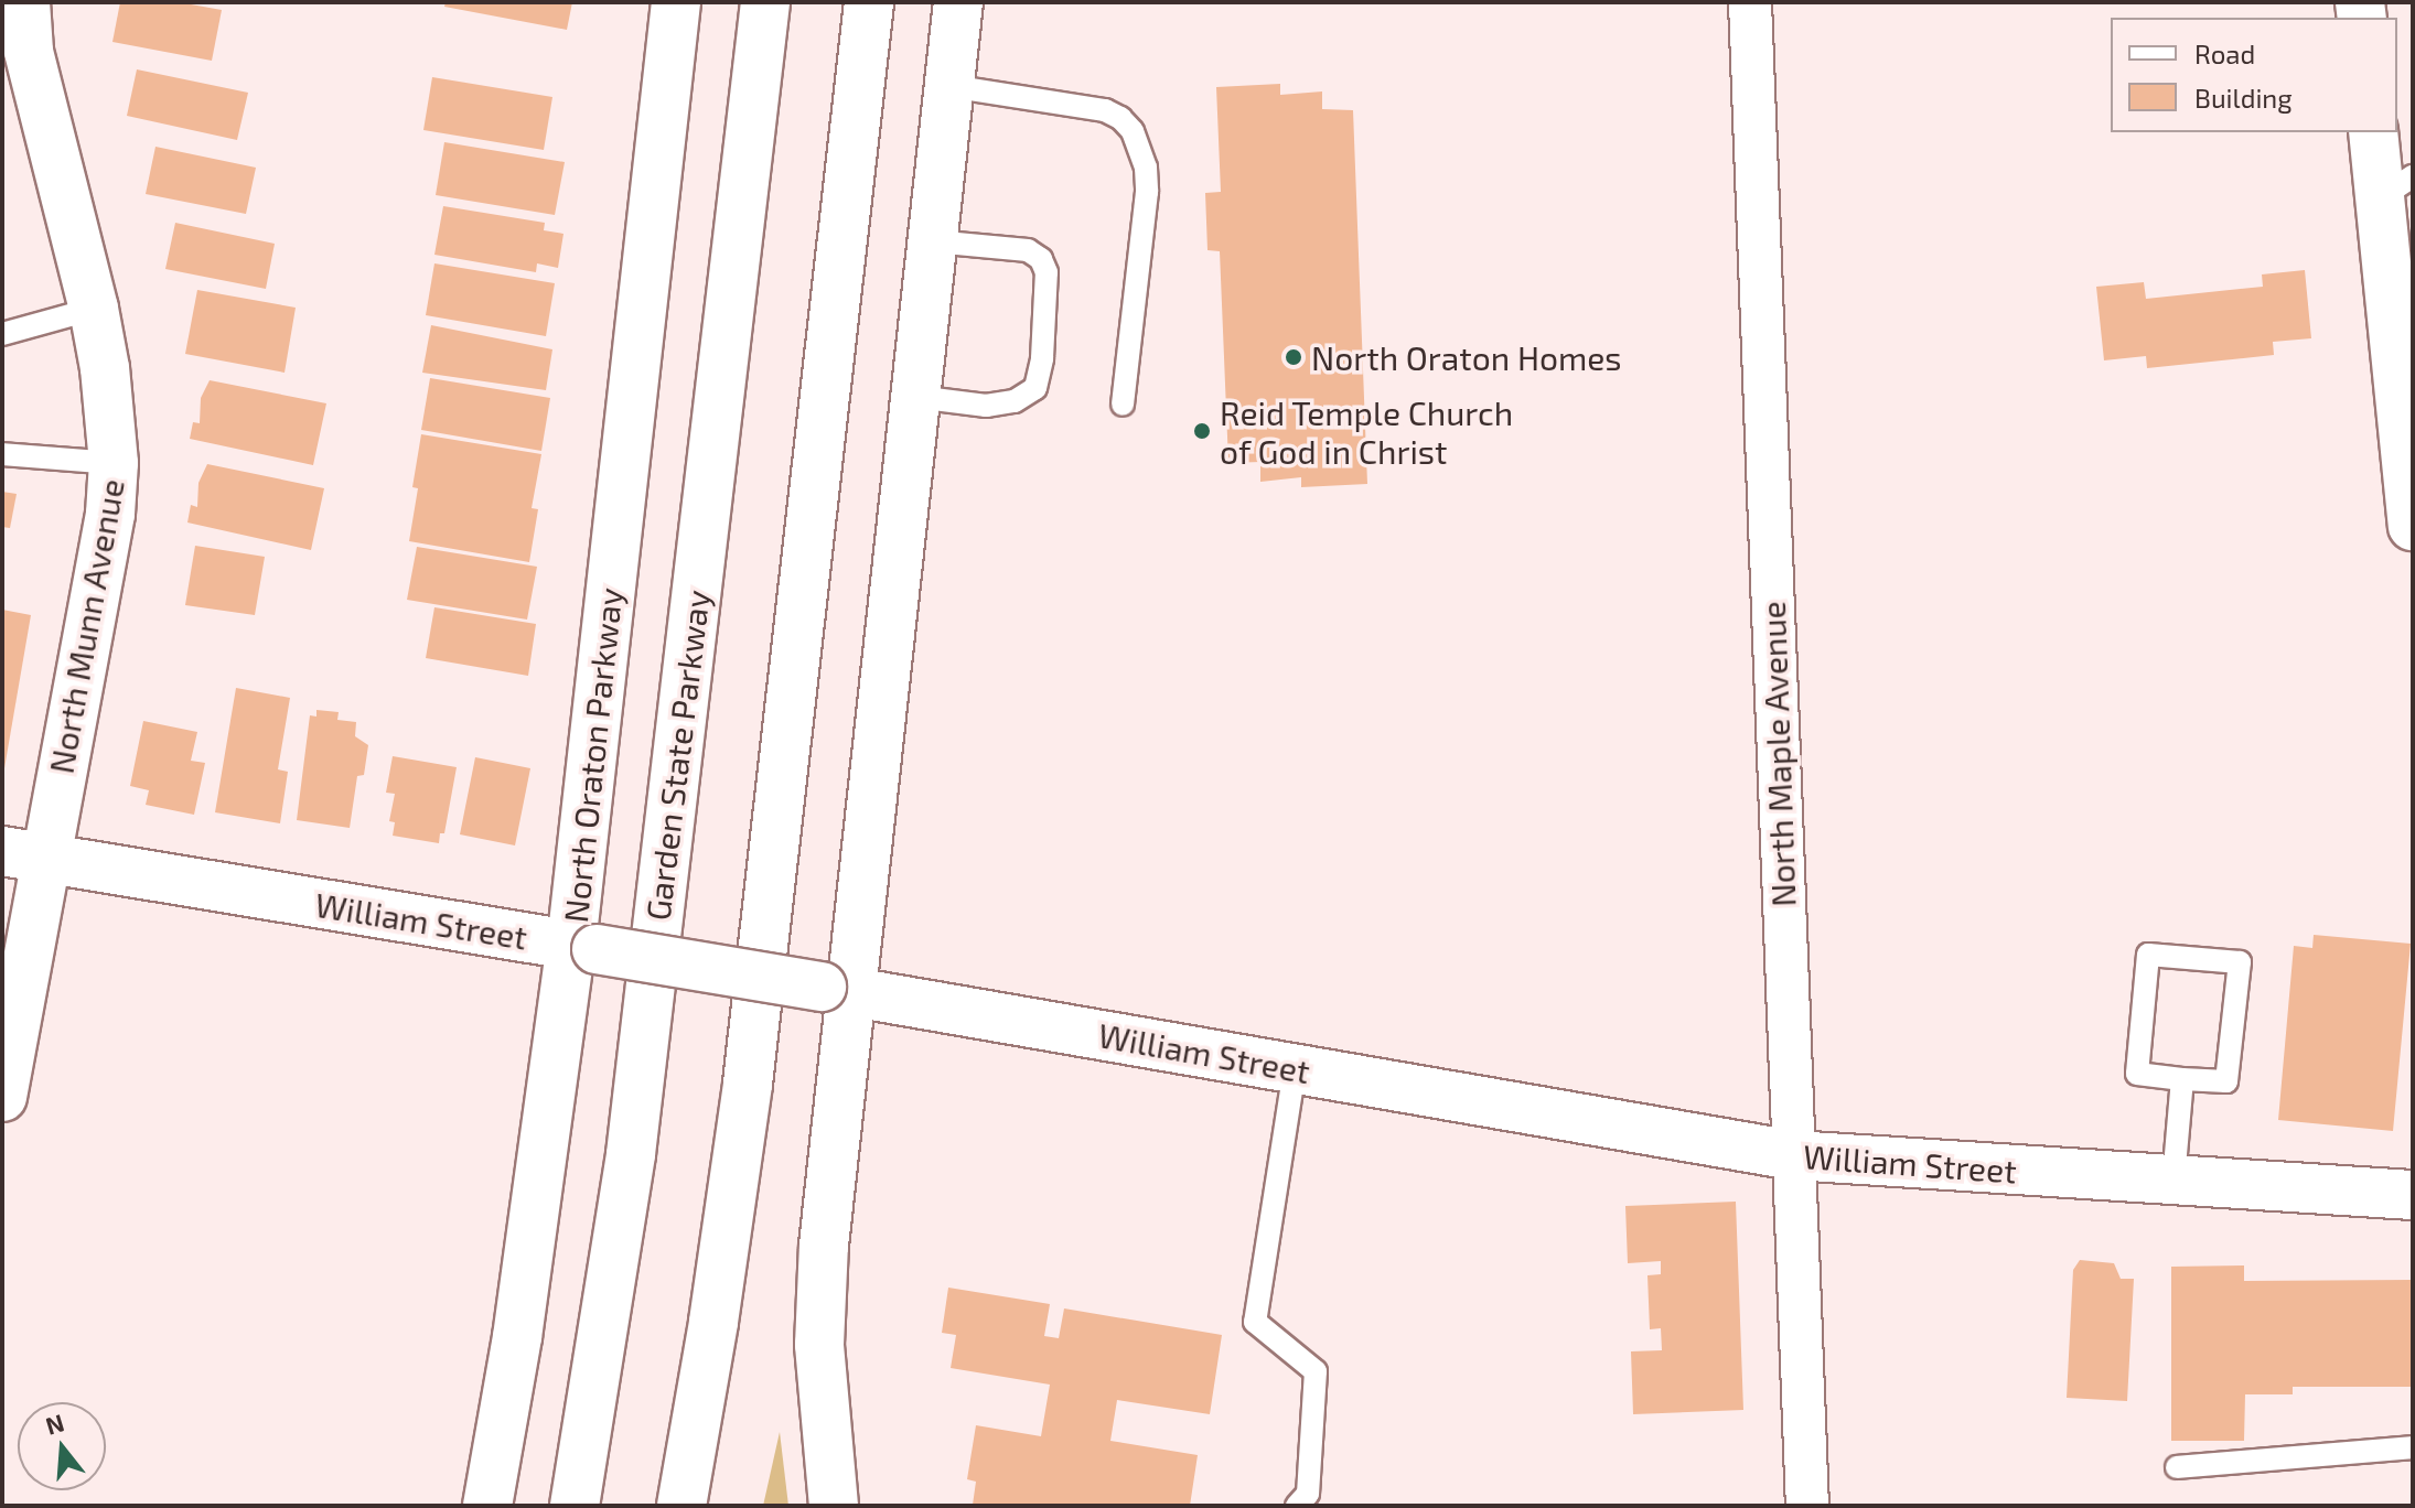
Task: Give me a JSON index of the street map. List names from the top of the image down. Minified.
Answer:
{"streets":{"main road":["North Munn Avenue","North Oraton Parkway","Garden State Parkway","William Street"],"street":["North Maple Avenue"]},"crossings":[["North Munn Avenue","William Street"],["North Maple Avenue","William Street"],["North Oraton Parkway","William Street"]],"places":["North Oraton Homes","Reid Temple Church of God in Christ"],"legend":["Road","Building"],"north":"top"}
